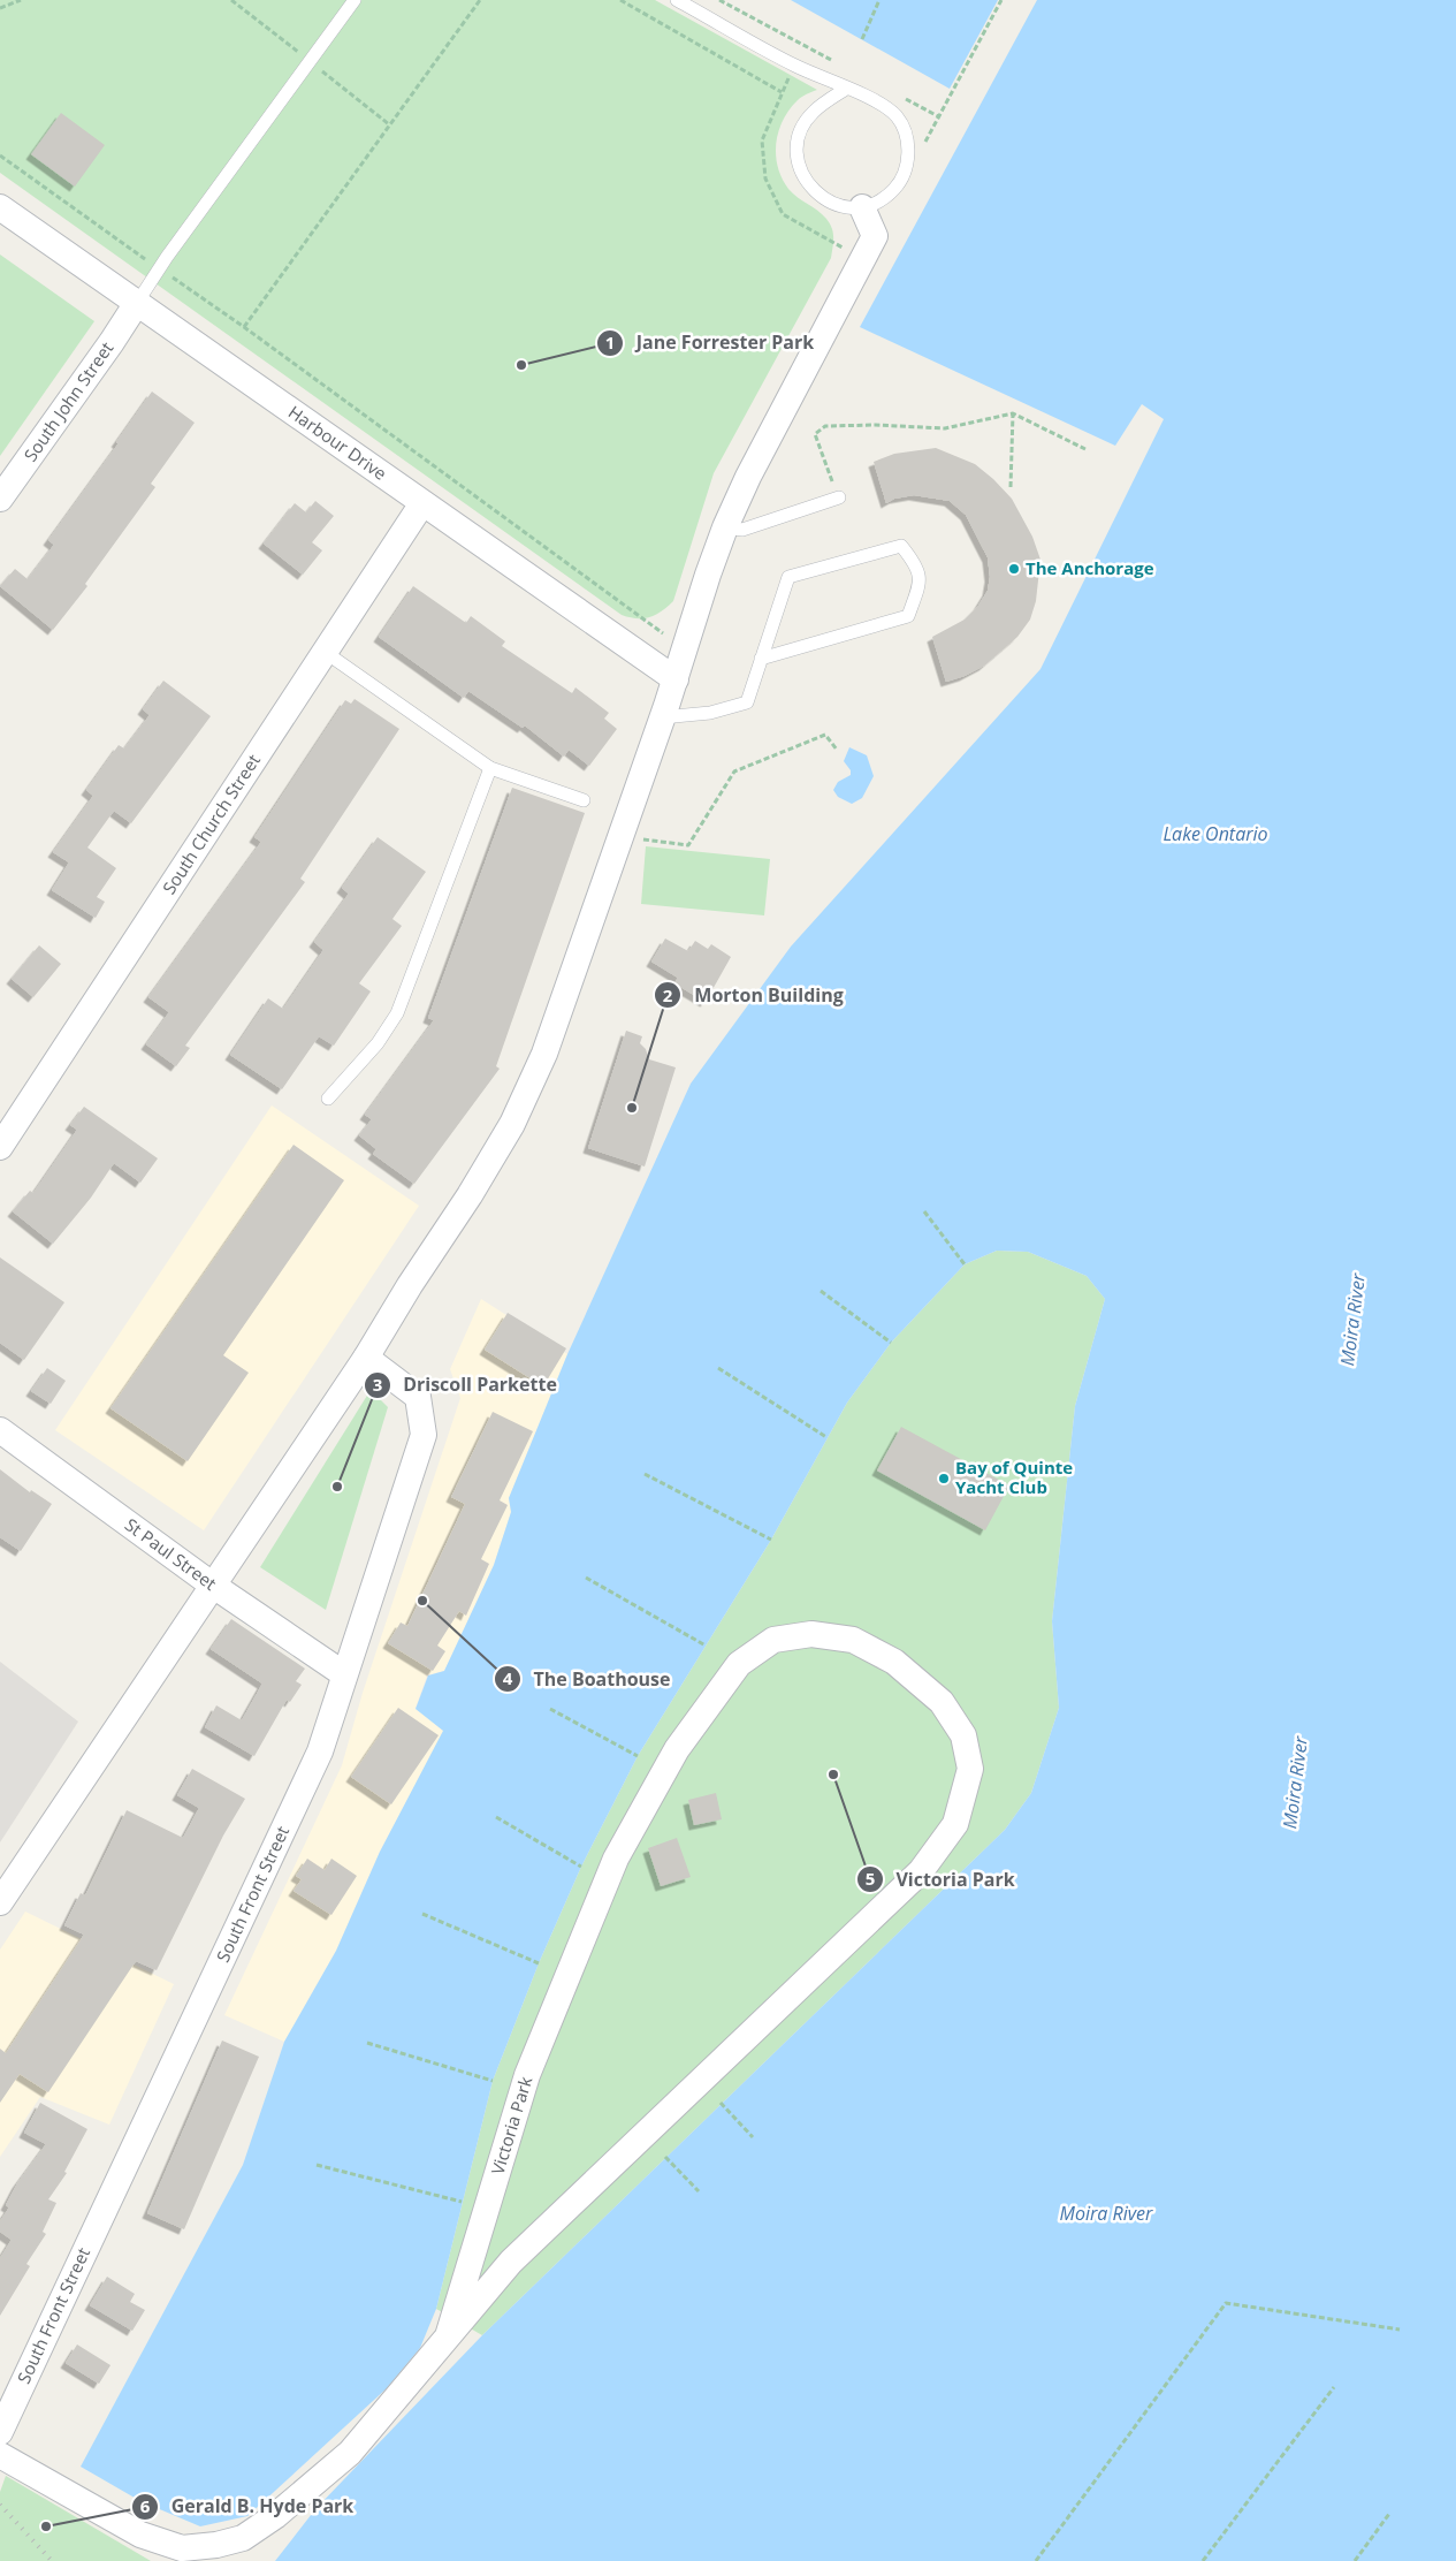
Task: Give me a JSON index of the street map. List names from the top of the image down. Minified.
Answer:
{"streets":{"street":["South John Street","Harbour Drive","South Church Street","St Paul Street","South Front Street","Victoria Park"]},"crossings":[["South John Street","Harbour Drive"],["Harbour Drive","South Church Street"],["St Paul Street","South Front Street"]],"water":["Lake Ontario","Moira River"],"places":["Jane Forrester Park","The Anchorage","Morton Building","Bay of Quinte Yacht Club","Driscoll Parkette","The Boathouse","Victoria Park","Gerald B. Hyde Park"]}
